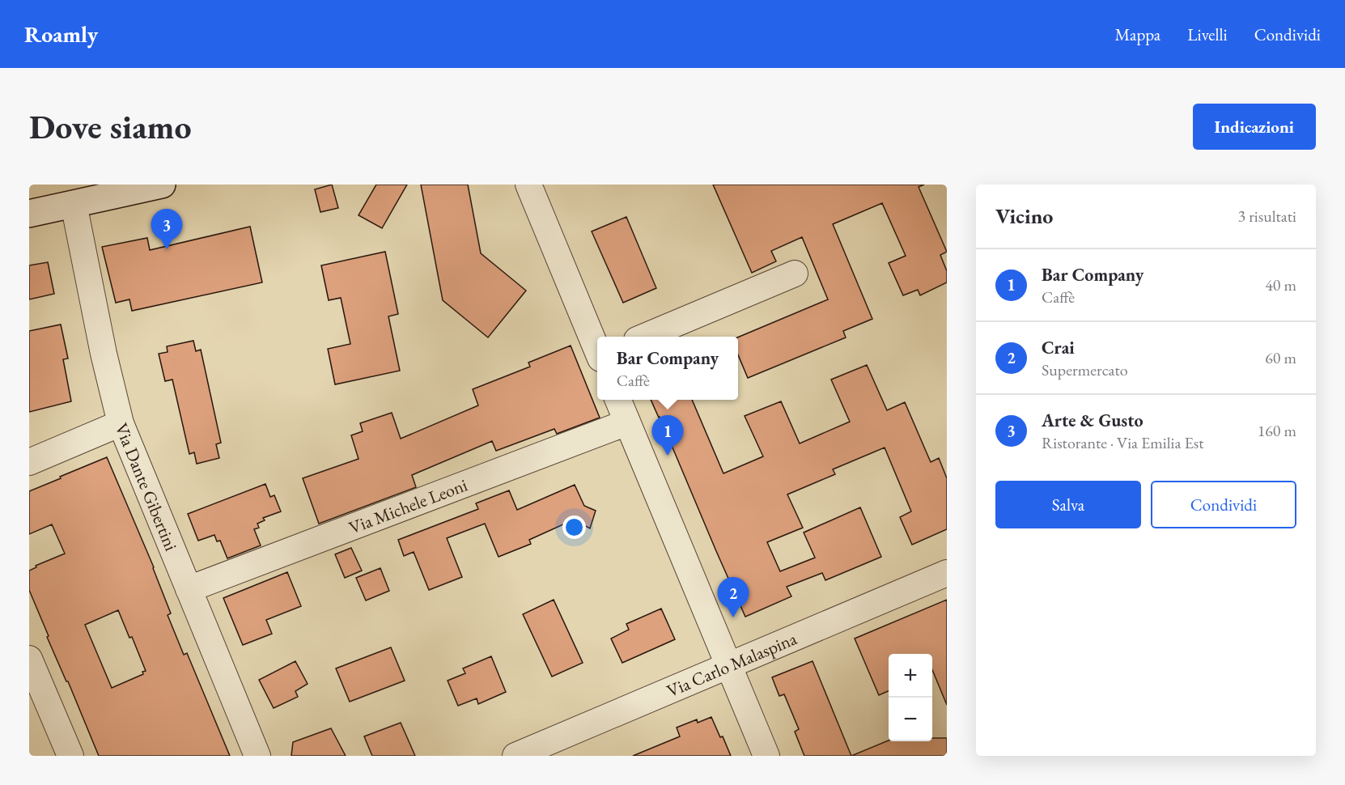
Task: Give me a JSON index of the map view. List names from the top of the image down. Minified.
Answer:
{"streets":{"street":["Via Dante Gibertini","Via Michele Leoni","Via Carlo Malaspina"]},"crossings":[["Via Dante Gibertini","Via Michele Leoni"]],"page":{"header":"Roamly","nav":["Mappa","Livelli","Condividi"],"buttons":["Indicazioni",["Salva","Condividi"]],"title":"Dove siamo","heading":["Vicino","3 risultati"],"pins":["3","1","2"],"list":[{"mark":"1","name":"Bar Company","note":"Caffè","value":"40 m"},{"mark":"2","name":"Crai","note":"Supermercato","value":"60 m"},{"mark":"3","name":"Arte & Gusto","note":"Ristorante · Via Emilia Est","value":"160 m"}],"popup":["Bar Company","Caffè"],"map_buttons":["+","−"]}}
